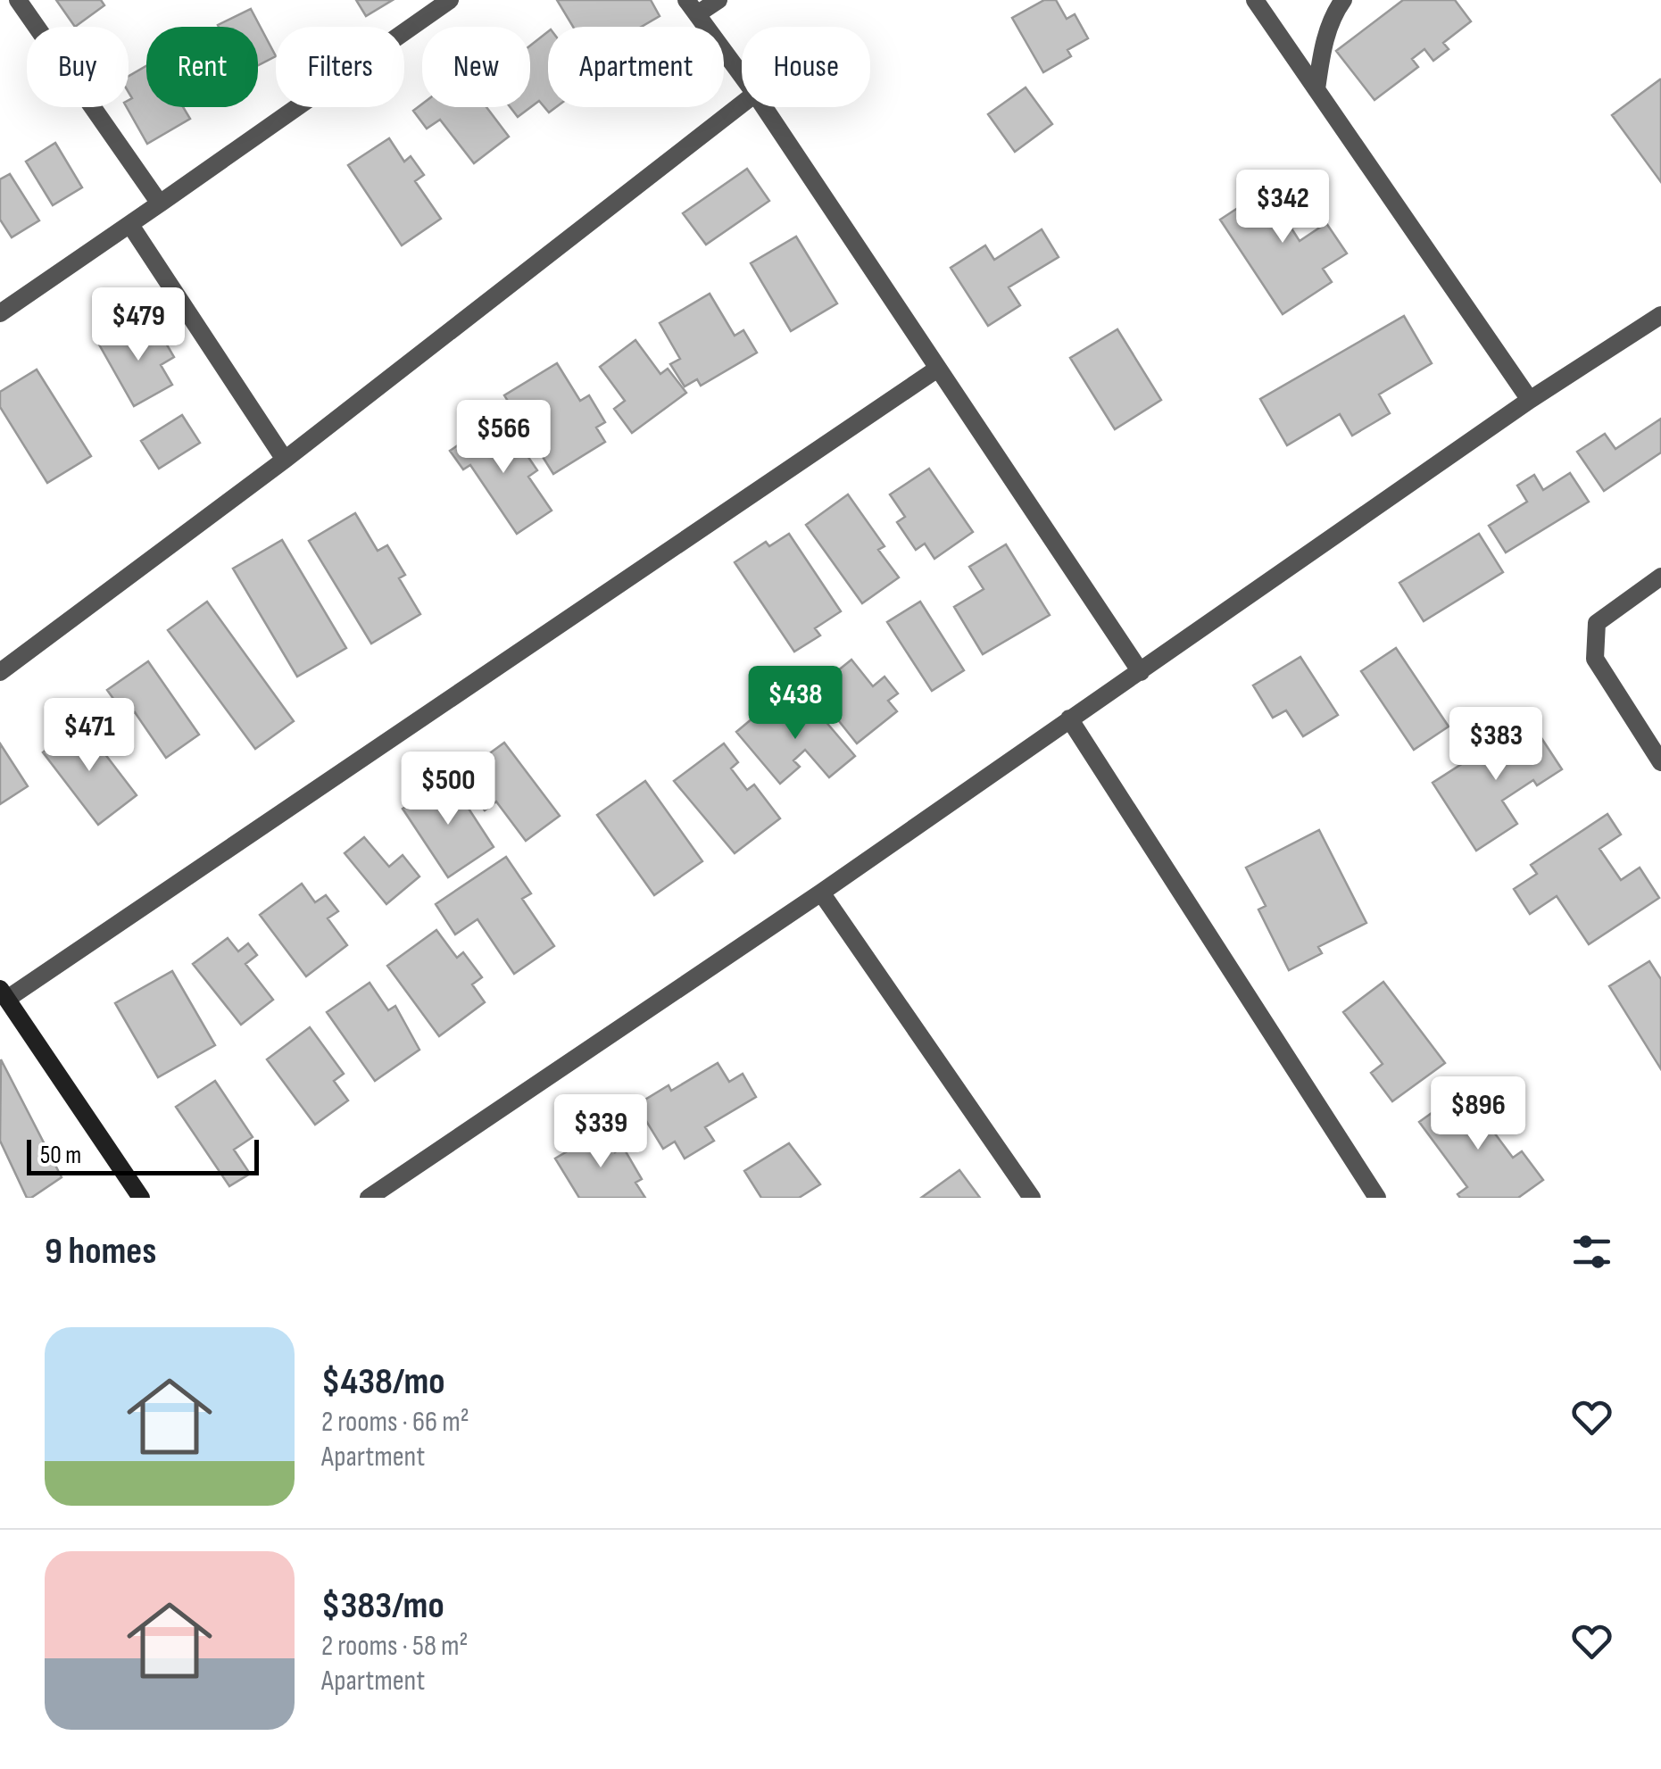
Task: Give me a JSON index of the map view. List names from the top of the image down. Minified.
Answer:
{"scale_bar":"50 m","page":{"chip":["Buy","Rent","Filters","New","Apartment","House"],"price":["$342","$479","$566","$438","$471","$383","$500","$896","$339"],"scale":"50 m","heading":"9 homes","list":[{"name":"$438/mo","note":"2 rooms · 66 m² · Apartment"},{"name":"$383/mo","note":"2 rooms · 58 m² · Apartment"}]}}
